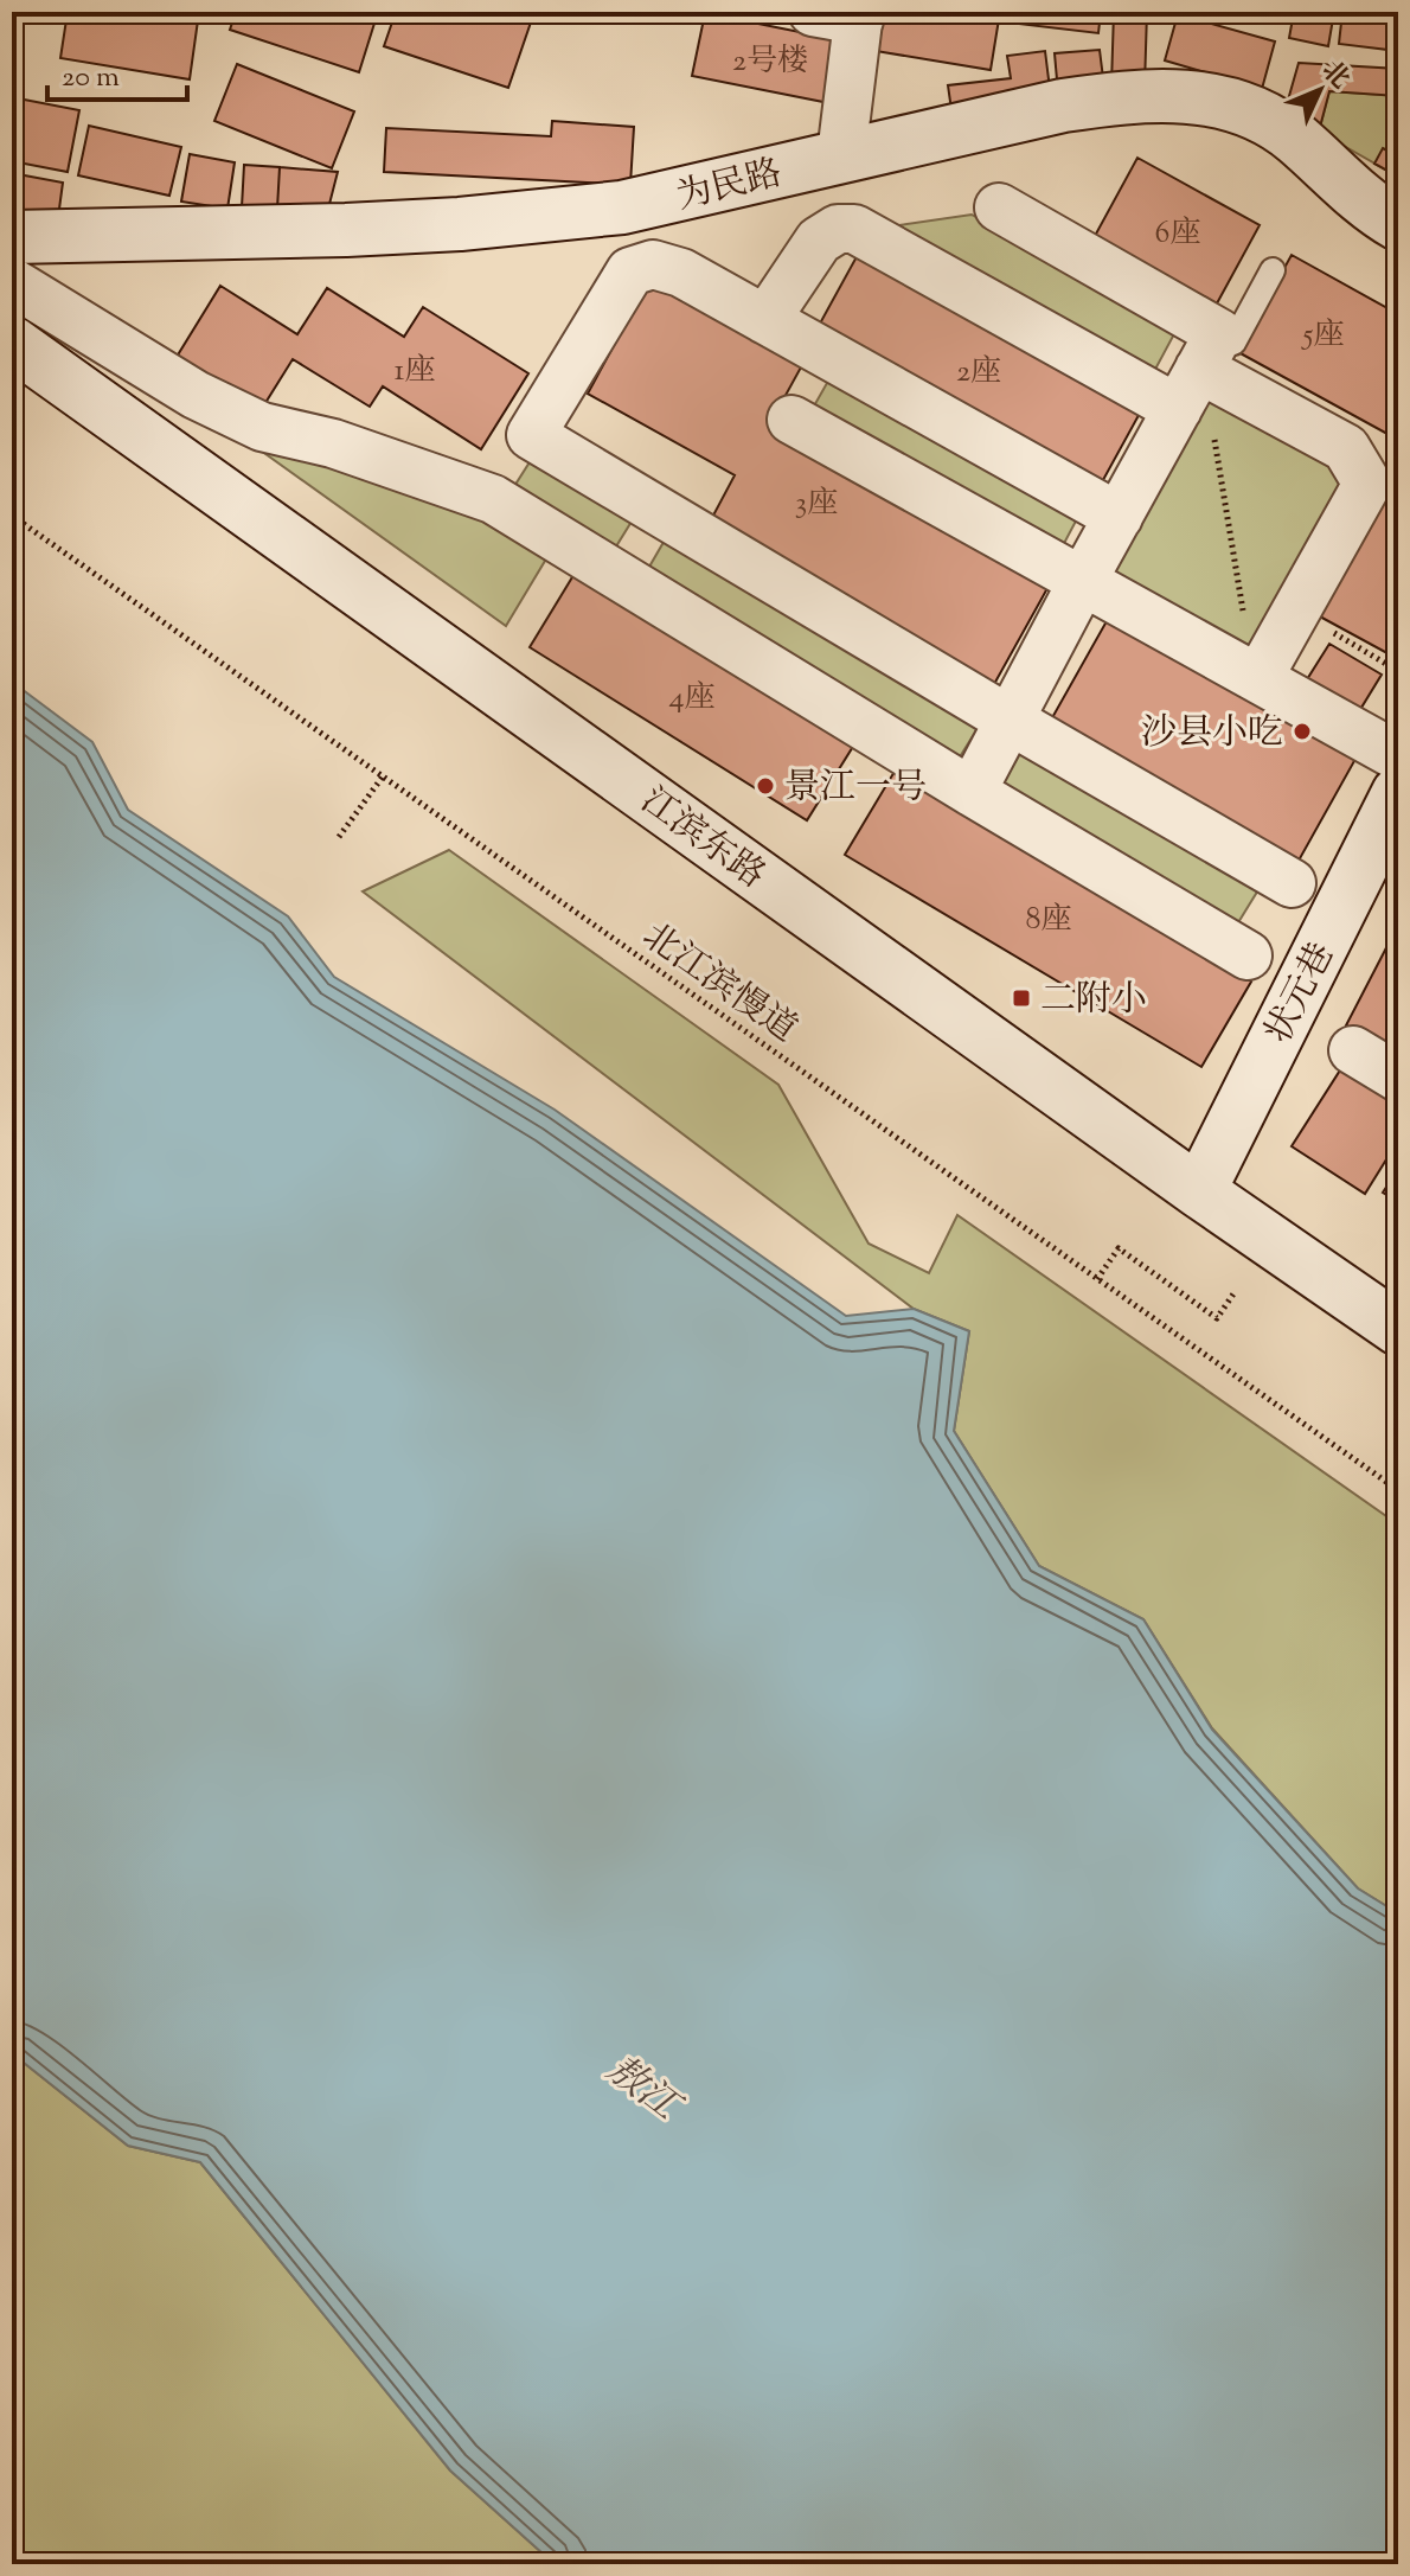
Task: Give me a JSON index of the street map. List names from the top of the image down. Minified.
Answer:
{"streets":{"street":["为民路","江滨东路","状元巷"],"path":["北江滨慢道"]},"crossings":[["江滨东路","状元巷"]],"water":["敖江"],"places":{"other":["沙县小吃","景江一号"],"transit":["二附小"]},"house_numbers":["2号楼","6座","5座","1座","2座","3座","4座","8座"],"scale_bar":"20 m","north":"top right"}
